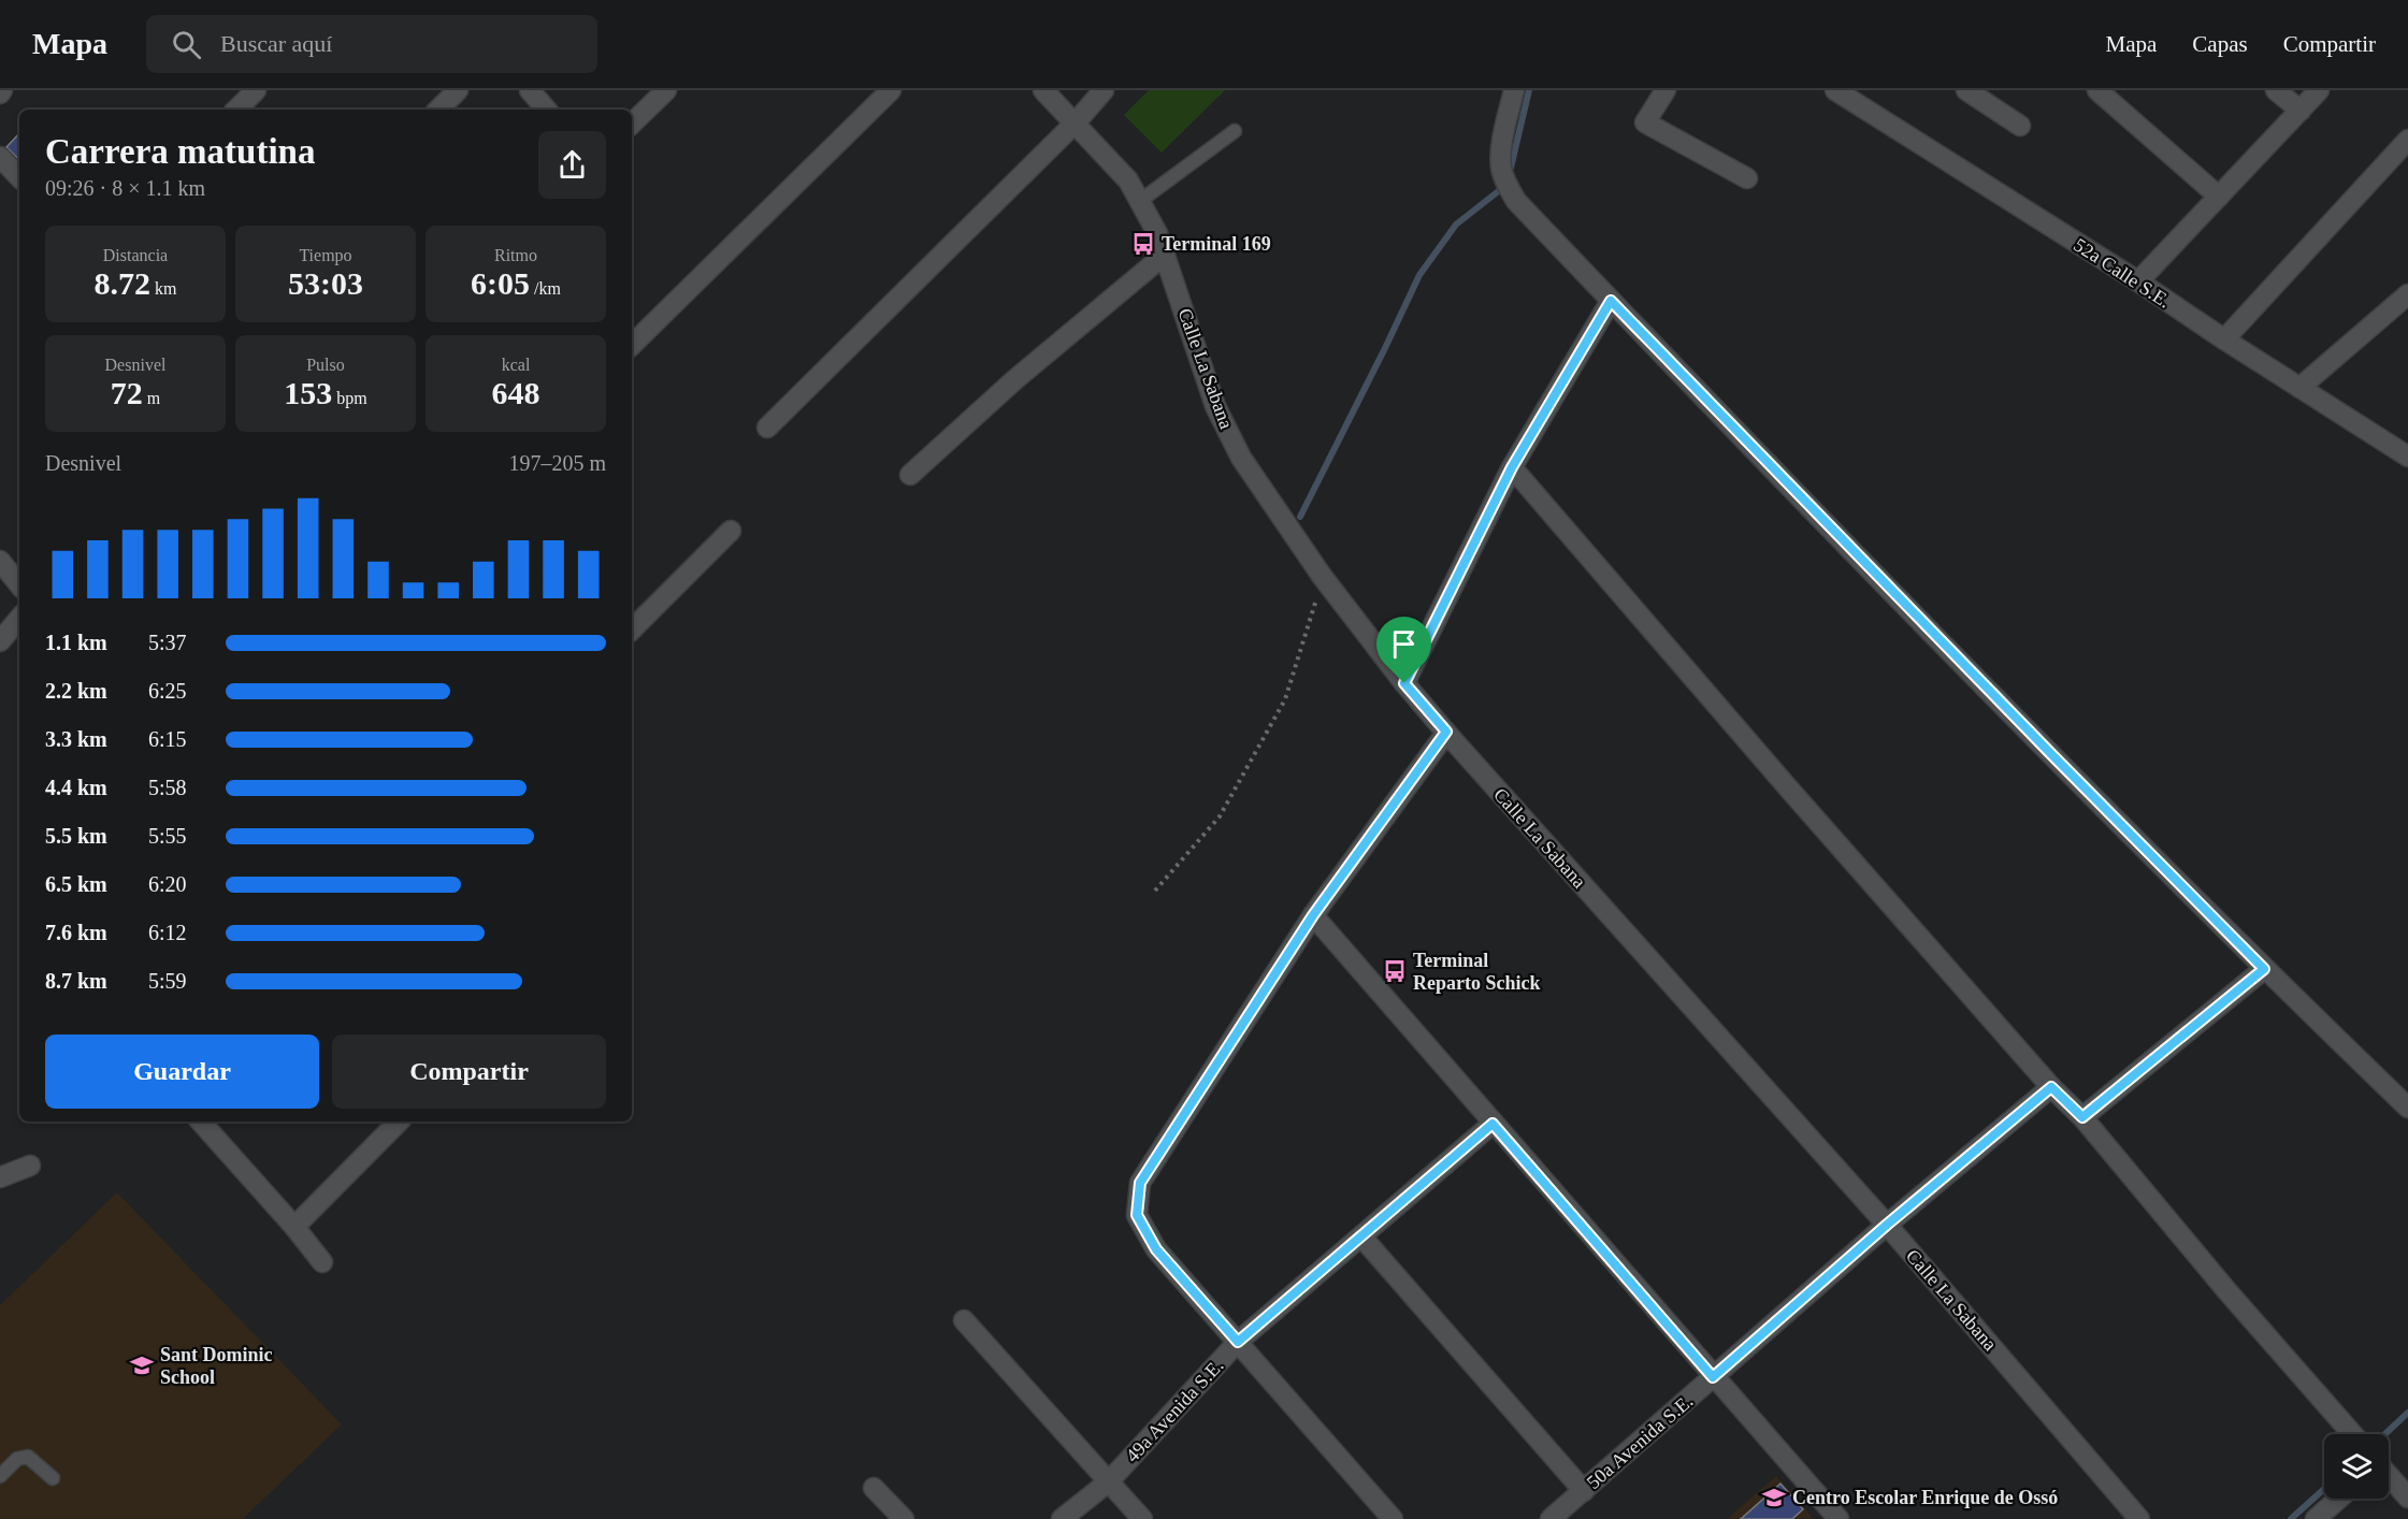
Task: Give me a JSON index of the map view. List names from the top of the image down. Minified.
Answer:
{"streets":{"street":["52a Calle S.E.","Calle La Sabana","49a Avenida S.E.","50a Avenida S.E."]},"crossings":[["Calle La Sabana","50a Avenida S.E."]],"places":{"bus stop":["Terminal 169","Terminal Reparto Schick"],"school or university":["Sant Dominic School","Centro Escolar Enrique de Ossó"]},"page":{"header":"Mapa","search":"Buscar aquí","nav":["Mapa","Capas","Compartir"],"heading":["Carrera matutina","09:26 · 8 × 1.1 km"],"stats":[["Distancia","8.72 km"],["Tiempo","53:03"],["Ritmo","6:05 /km"],["Desnivel","72 m"],["Pulso","153 bpm"],["kcal","648"]],"chart":["Desnivel","197–205 m"],"list":[{"name":"1.1 km","note":"5:37"},{"name":"2.2 km","note":"6:25"},{"name":"3.3 km","note":"6:15"},{"name":"4.4 km","note":"5:58"},{"name":"5.5 km","note":"5:55"},{"name":"6.5 km","note":"6:20"},{"name":"7.6 km","note":"6:12"},{"name":"8.7 km","note":"5:59"}],"buttons":["Guardar","Compartir"]}}
